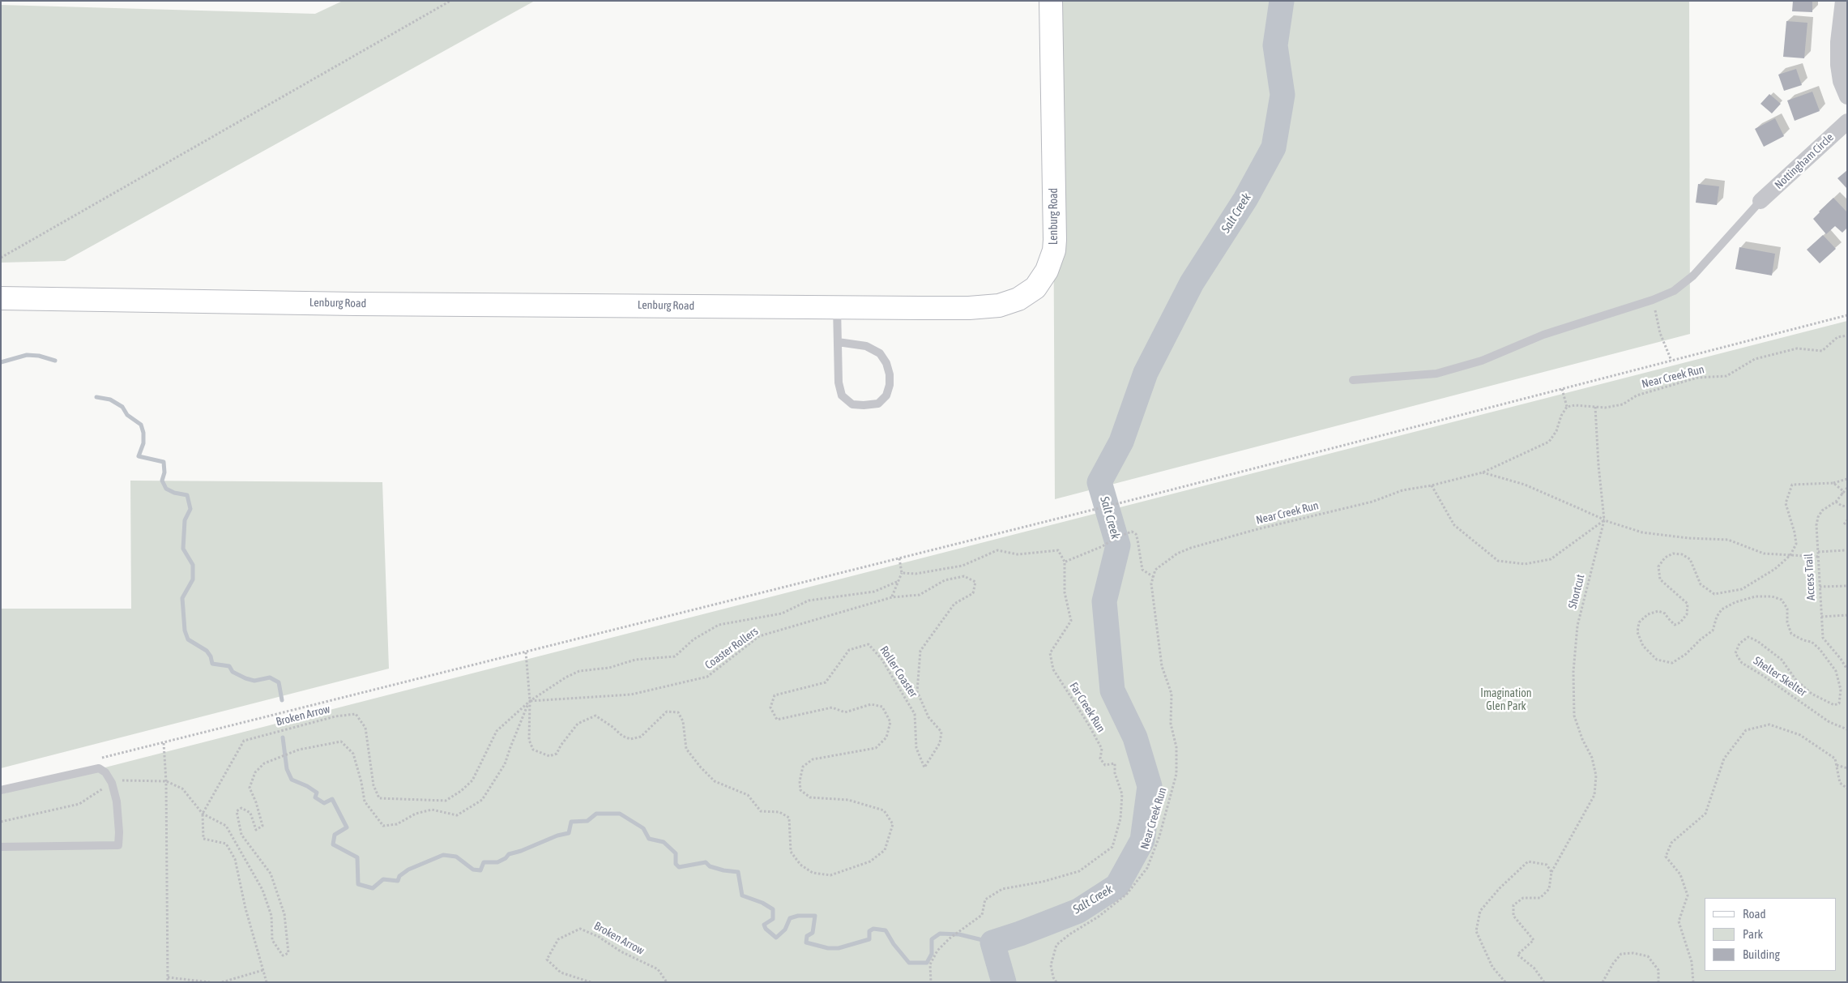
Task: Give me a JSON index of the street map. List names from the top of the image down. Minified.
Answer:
{"streets":{"street":["Nottingham Circle","Lenburg Road"],"path":["Near Creek Run","Access Trail","Shortcut","Coaster Rollers","Roller Coaster","Shelter Skelter","Far Creek Run","Broken Arrow"]},"crossings":[["Coaster Rollers","Roller Coaster"],["Coaster Rollers","Broken Arrow"],["Roller Coaster","Broken Arrow"]],"water":["Salt Creek"],"parks":["Imagination Glen Park"],"legend":["Road","Park","Building"]}
